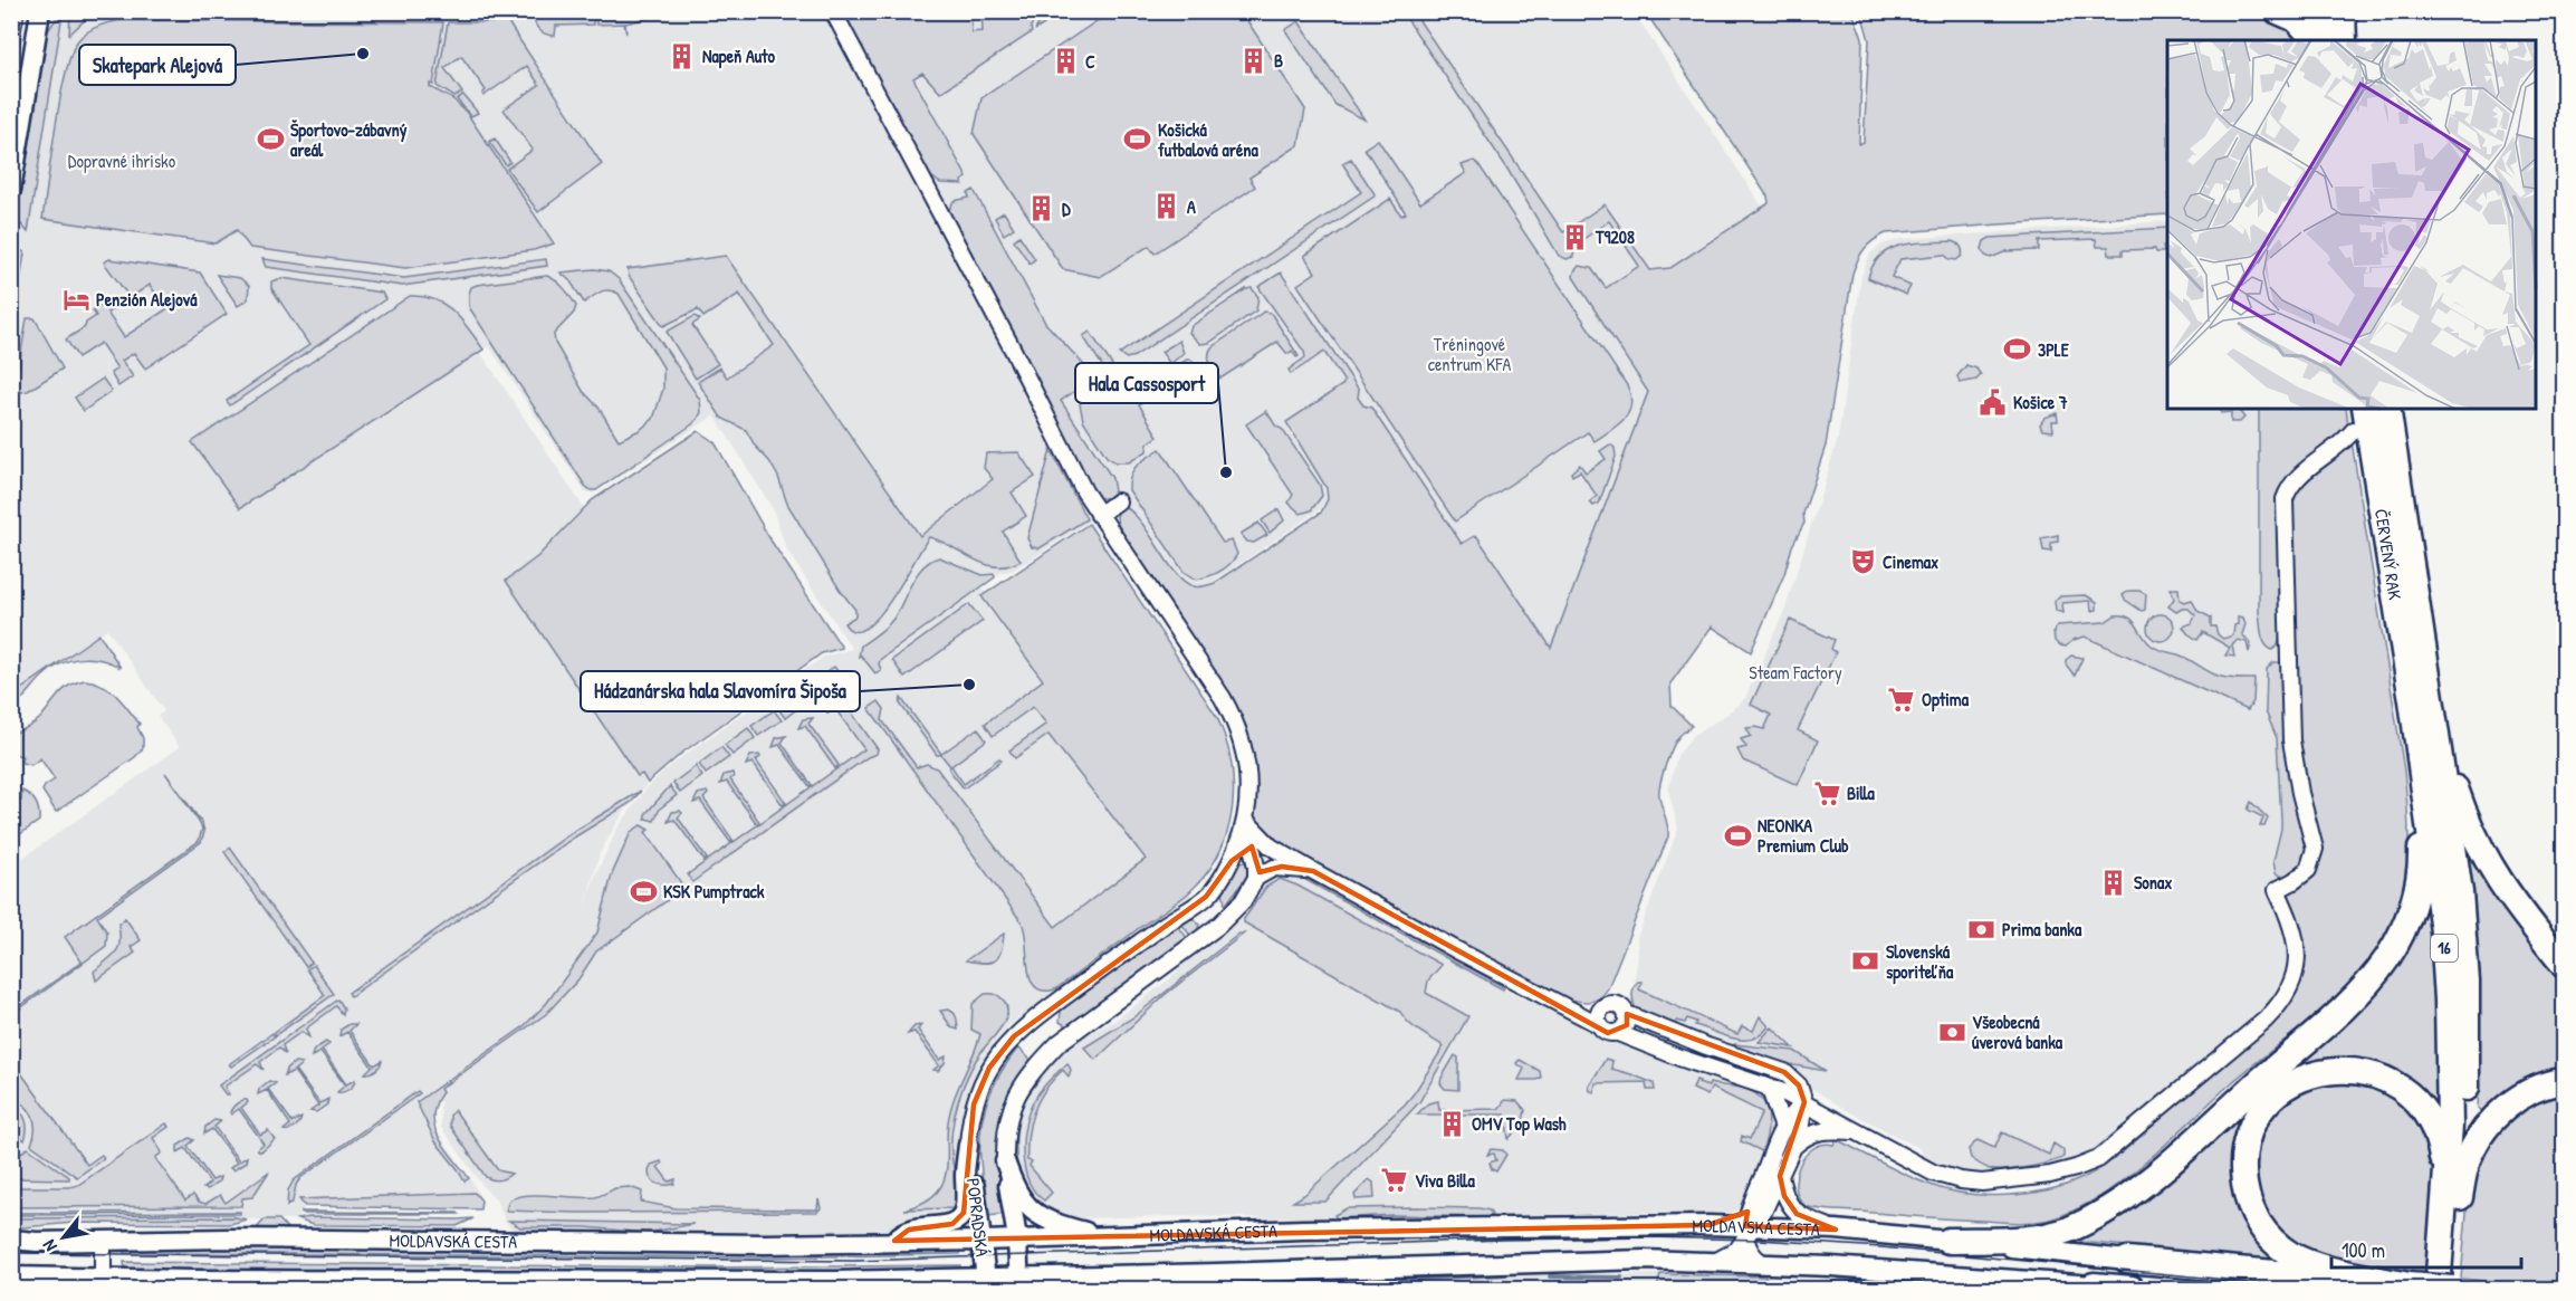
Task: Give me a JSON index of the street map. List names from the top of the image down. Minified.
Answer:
{"streets":{"highway":["ČERVENÝ RAK","16","MOLDAVSKÁ CESTA"],"street":["POPRADSKÁ"]},"crossings":[["ČERVENÝ RAK","16"],["16","MOLDAVSKÁ CESTA"],["POPRADSKÁ","MOLDAVSKÁ CESTA"]],"parks":["Dopravné ihrisko","Tréningové centrum KFA","Steam Factory"],"places":{"other":["Skatepark Alejová","Hala Cassosport","Hádzanárska hala Slavomíra Šipoša"],"building":["Napeň Auto","B","C","A","D","T9208","Sonax","OMV Top Wash"],"sports":["Športovo-zábavný areál","Košická futbalová aréna","3PLE","NEONKA Premium Club","KSK Pumptrack"],"hotel":["Penzión Alejová"],"public building":["Košice 7"],"theatre":["Cinemax"],"supermarket":["Optima","Billa","Viva Billa"],"bank":["Prima banka","Slovenská sporiteľňa","Všeobecná úverová banka"]},"scale_bar":"100 m","north":"bottom left"}
